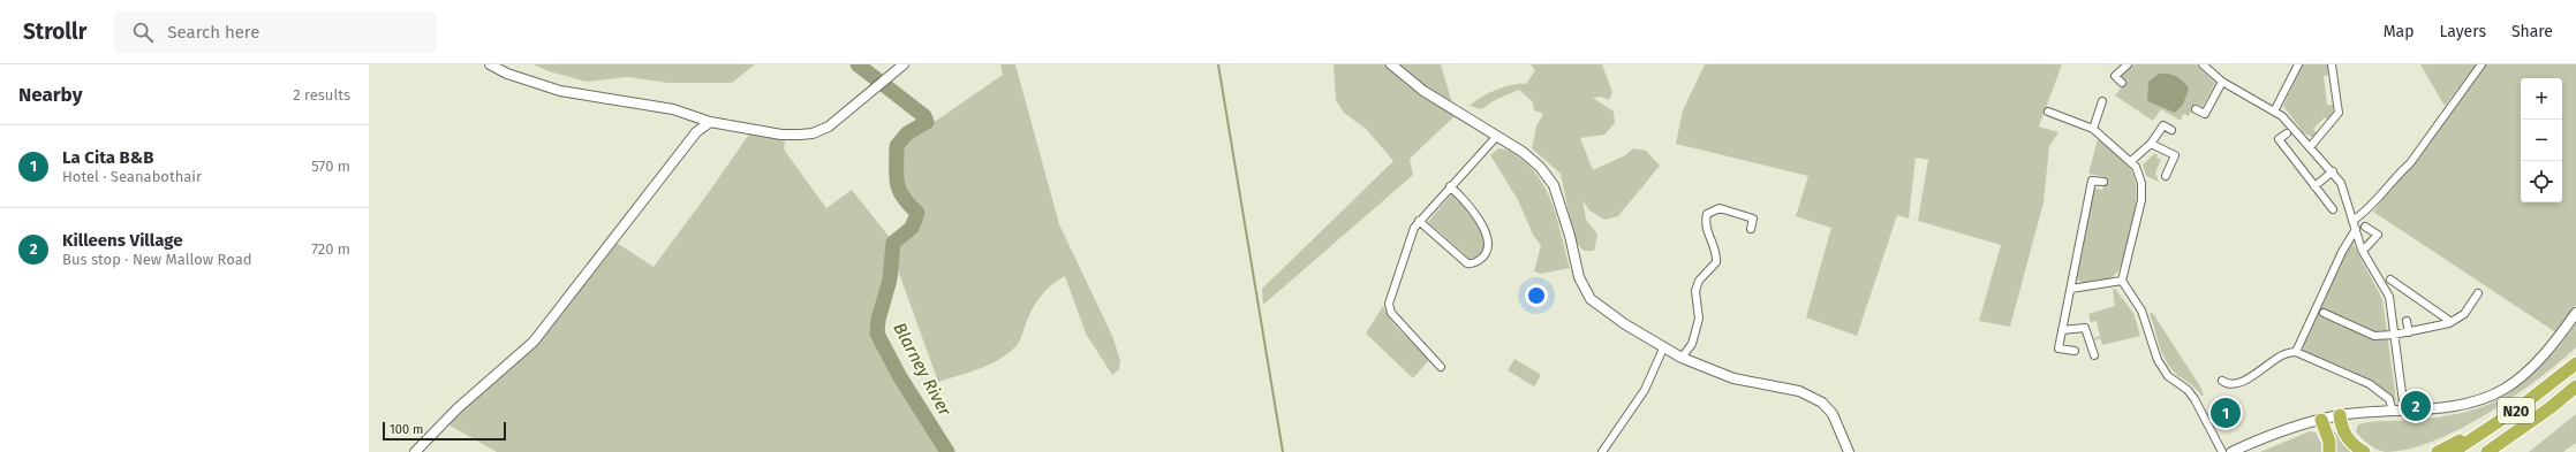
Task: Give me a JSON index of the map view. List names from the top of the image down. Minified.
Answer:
{"streets":{"highway":["N20"]},"water":["Blarney River"],"scale_bar":"100 m","page":{"header":"Strollr","search":"Search here","nav":["Map","Layers","Share"],"heading":["Nearby","2 results"],"map_buttons":["+","−"],"list":[{"mark":"1","name":"La Cita B&B","note":"Hotel · Seanabothair","value":"570 m"},{"mark":"2","name":"Killeens Village","note":"Bus stop · New Mallow Road","value":"720 m"}],"pins":["2","1"],"scale":"100 m"}}
